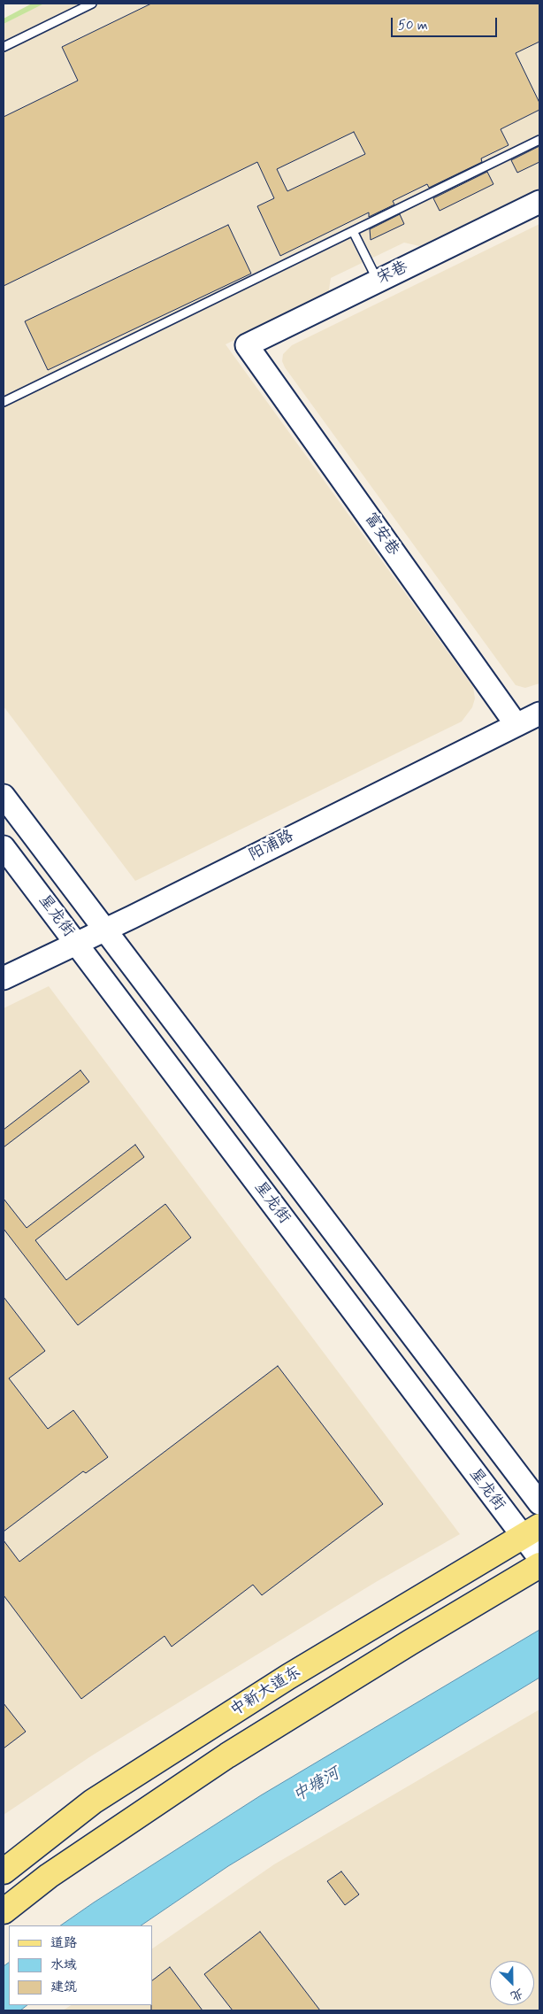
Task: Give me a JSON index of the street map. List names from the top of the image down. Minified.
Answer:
{"streets":{"main road":["宋巷","富安巷","阳浦路","星龙街","中新大道东"]},"crossings":[["宋巷","富安巷"],["富安巷","阳浦路"],["阳浦路","星龙街"],["星龙街","中新大道东"]],"water":["中塘河"],"legend":["道路","水域","建筑"],"scale_bar":"50 m","north":"bottom right"}
